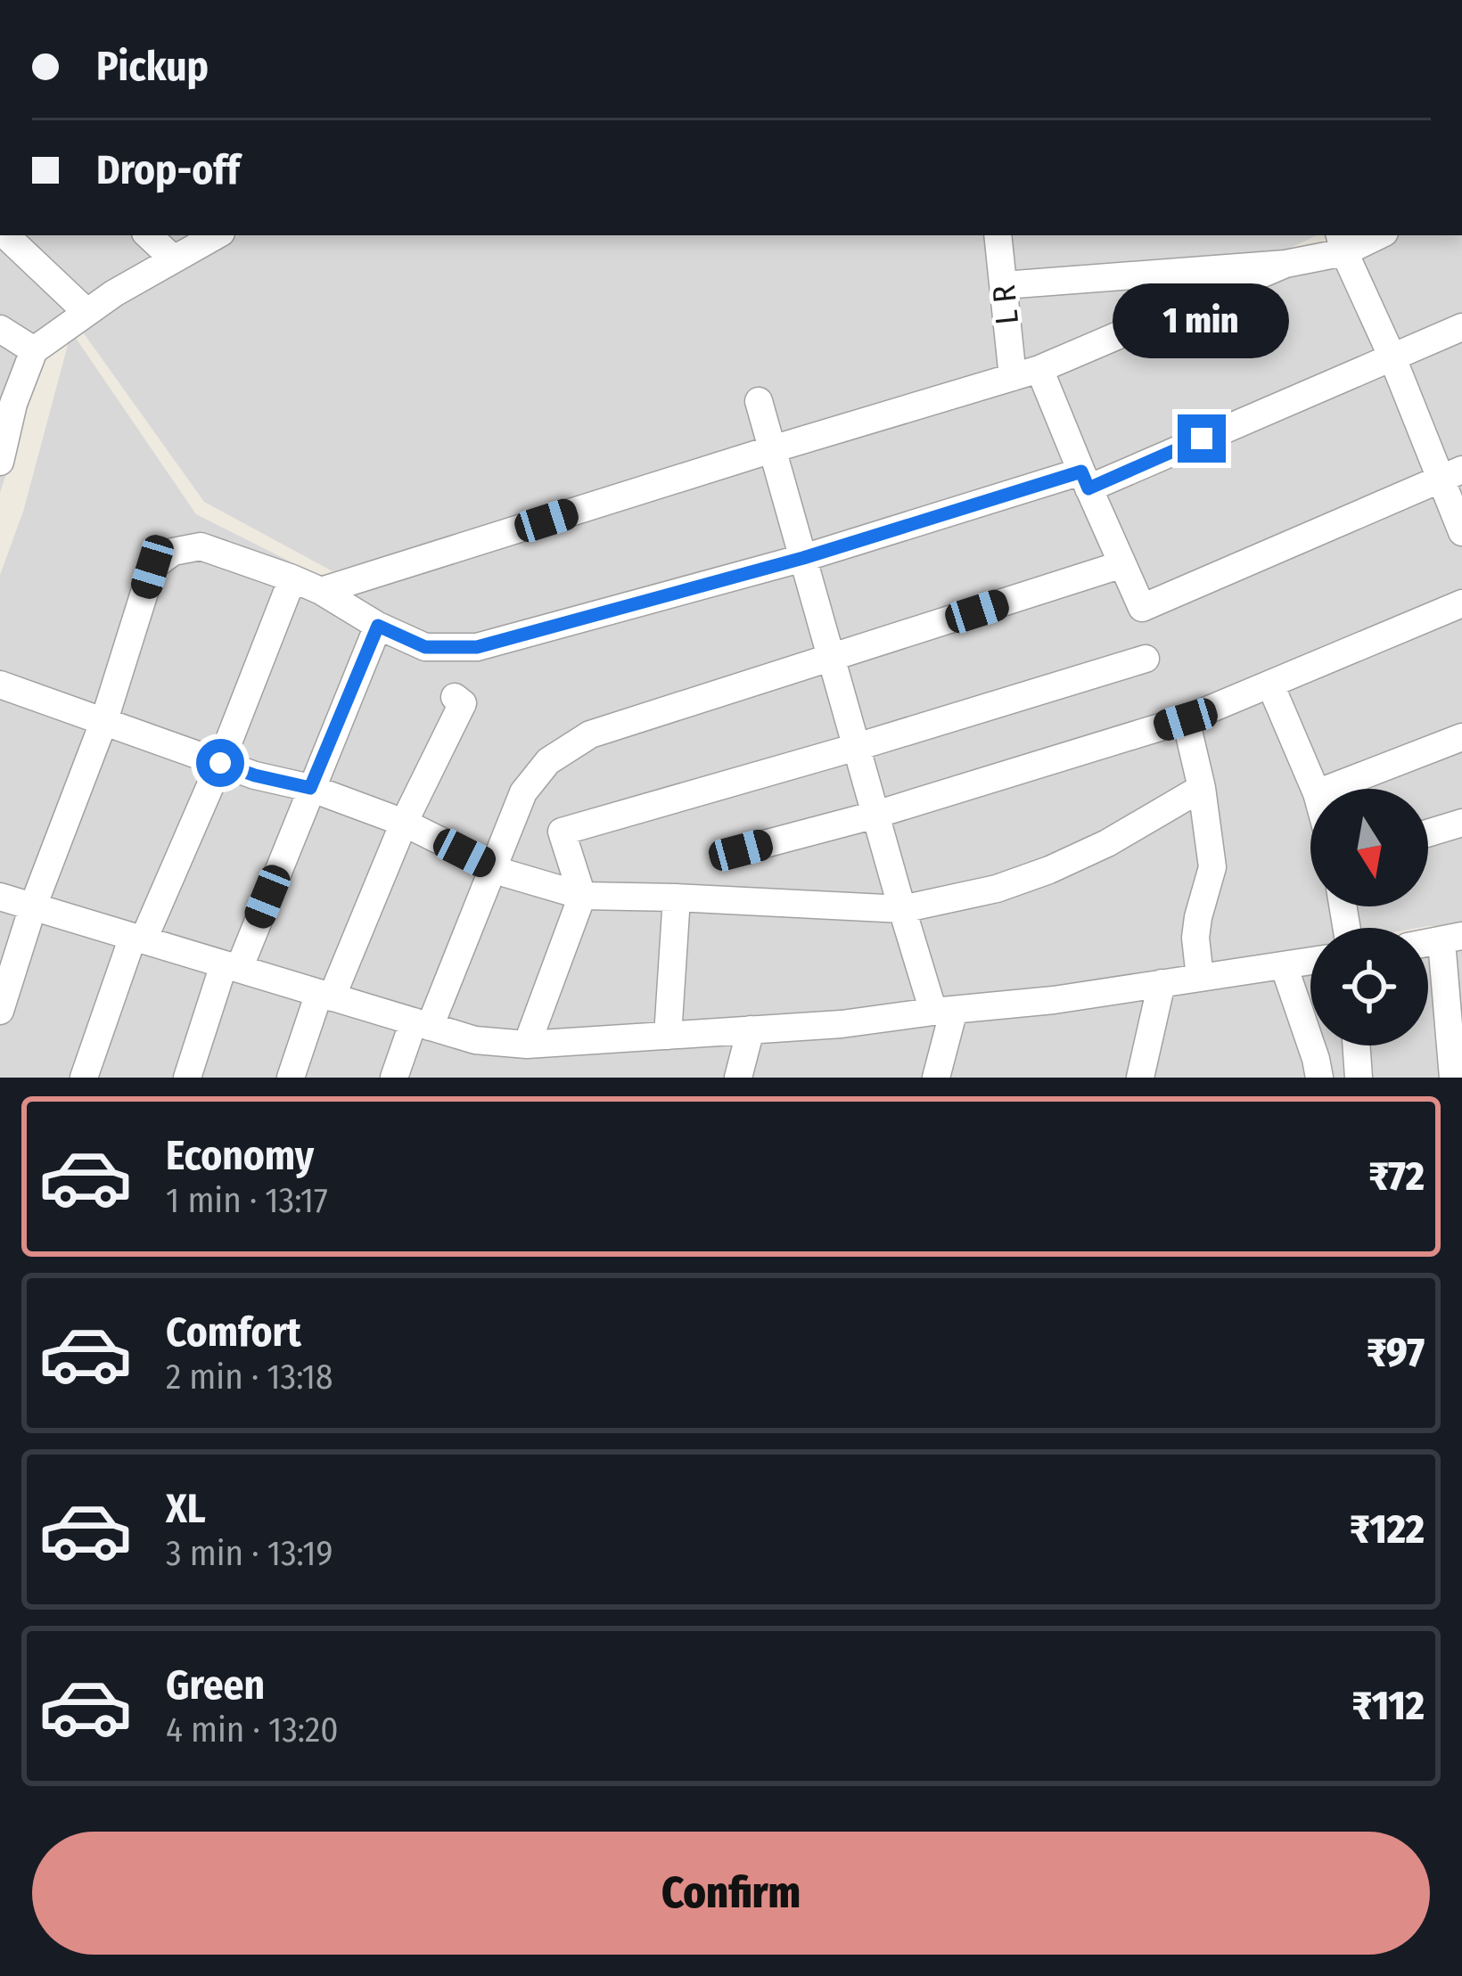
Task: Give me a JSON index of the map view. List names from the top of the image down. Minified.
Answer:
{"streets":{"street":["L R"]},"north":"bottom","page":{"banner":["Pickup","Drop-off"],"bubble":"1 min","list":[{"name":"Economy","note":"1 min · 13:17","value":"₹72"},{"name":"Comfort","note":"2 min · 13:18","value":"₹97"},{"name":"XL","note":"3 min · 13:19","value":"₹122"},{"name":"Green","note":"4 min · 13:20","value":"₹112"}],"buttons":"Confirm"}}
